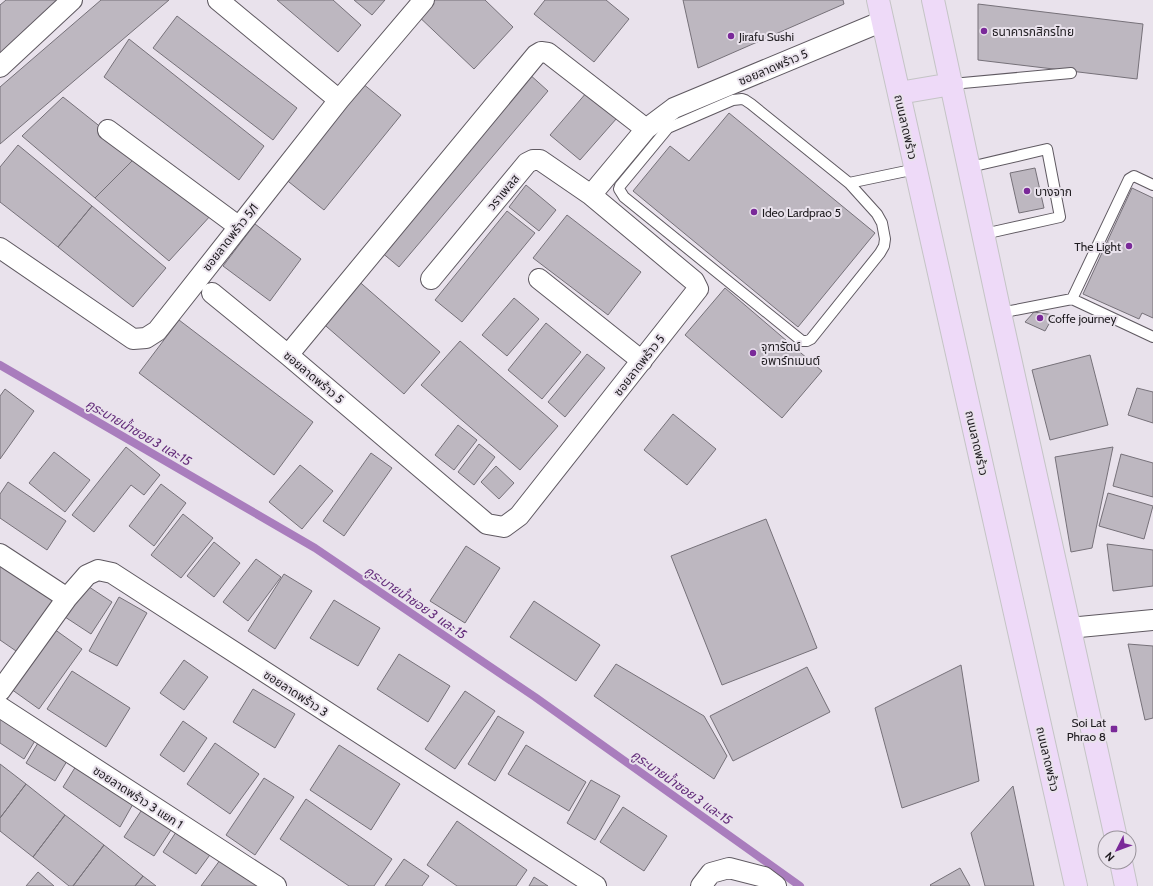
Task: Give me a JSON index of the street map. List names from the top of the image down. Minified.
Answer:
{"streets":{"main road":["ถนนลาดพร้าว"],"street":["ซอยลาดพร้าว 5","วราเพลส","ซอยลาดพร้าว 5/1","ซอยลาดพร้าว 3","ซอยลาดพร้าว 3 แยก 1"]},"crossings":[["ซอยลาดพร้าว 5","ถนนลาดพร้าว"],["ซอยลาดพร้าว 5","วราเพลส"]],"water":["คูระบายน้ำซอย 3 และ 15"],"places":{"other":["ธนาคารกสิกรไทย","Jirafu Sushi","บางจาก","Ideo Lardprao 5","The Light","Coffe journey","จุฑารัตน์ อพาร์ทเมนต์"],"transit":["Soi Lat Phrao 8"]},"north":"bottom left"}
